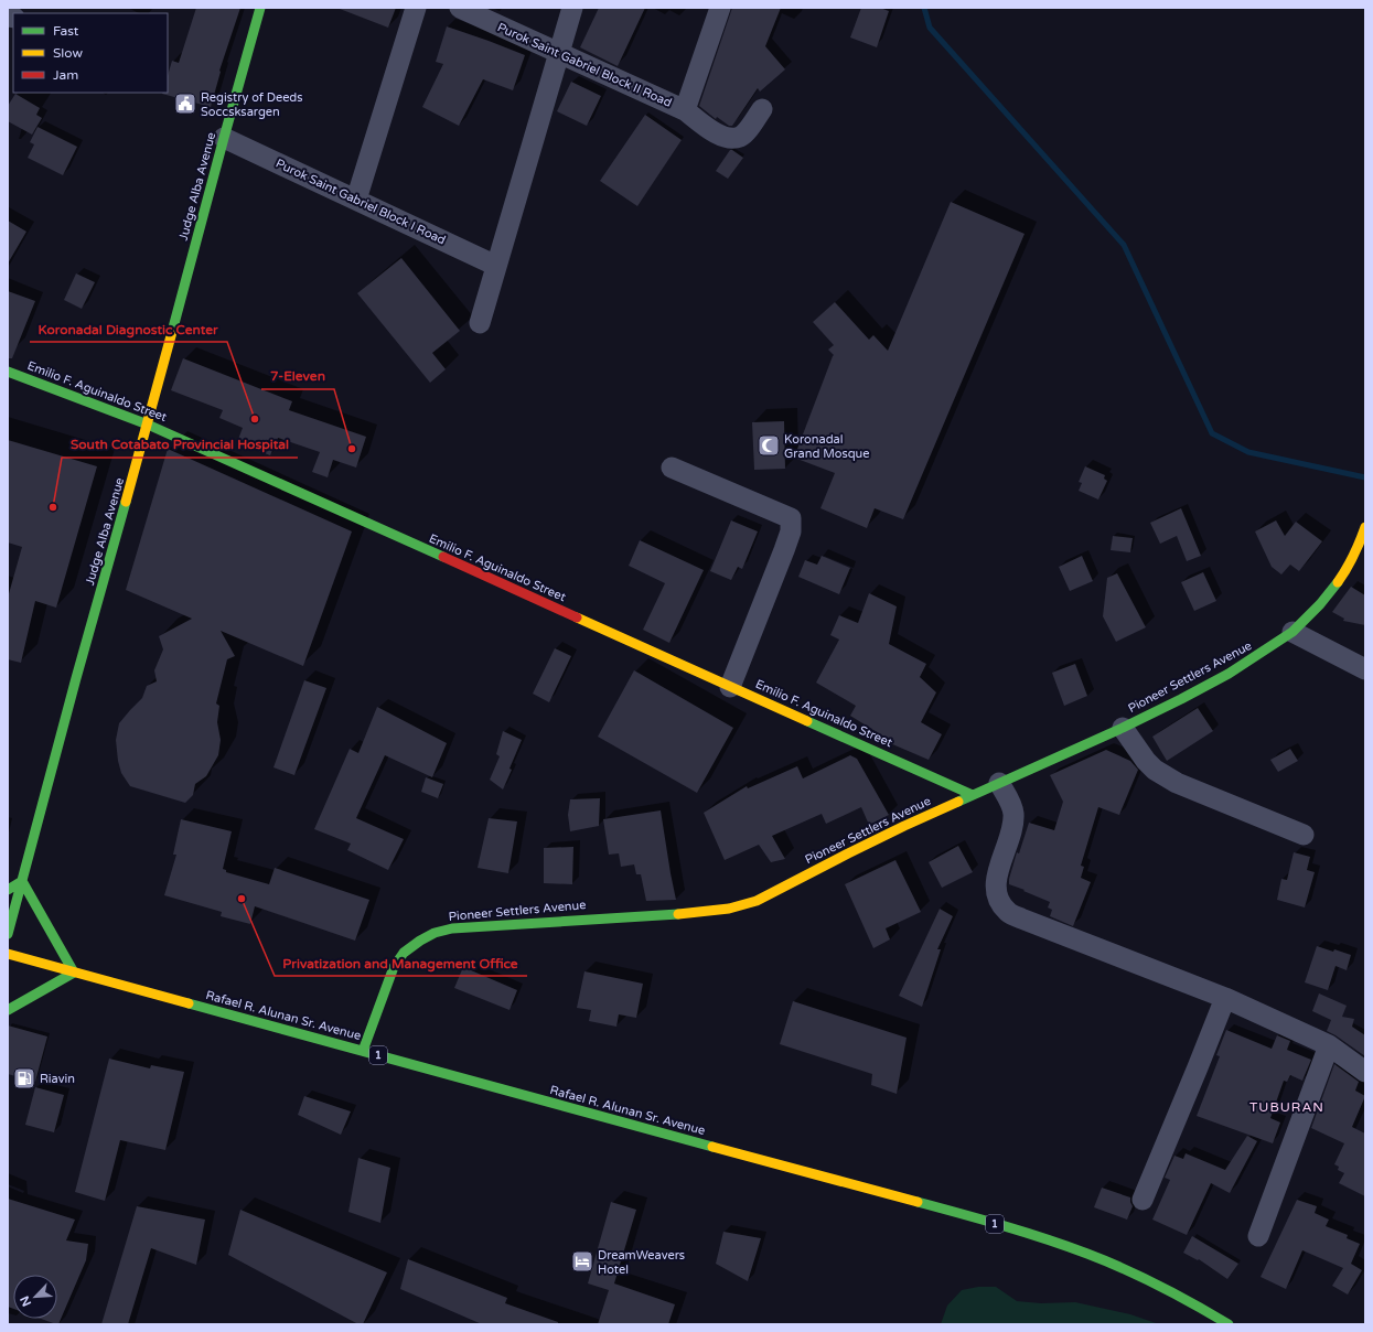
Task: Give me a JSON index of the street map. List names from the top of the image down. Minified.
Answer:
{"streets":{"main road":["Judge Alba Avenue","Emilio F. Aguinaldo Street","Pioneer Settlers Avenue","Rafael R. Alunan Sr. Avenue","1"],"street":["Purok Saint Gabriel Block II Road","Purok Saint Gabriel Block I Road"]},"crossings":[["Judge Alba Avenue","Purok Saint Gabriel Block I Road"],["Judge Alba Avenue","Emilio F. Aguinaldo Street"],["Emilio F. Aguinaldo Street","Pioneer Settlers Avenue"],["Pioneer Settlers Avenue","Rafael R. Alunan Sr. Avenue"]],"districts":["TUBURAN"],"places":{"public building":["Registry of Deeds Soccsksargen"],"other":["Koronadal Diagnostic Center","7-Eleven","South Cotabato Provincial Hospital","Privatization and Management Office"],"mosque":["Koronadal Grand Mosque"],"fuel station":["Riavin"],"hotel":["DreamWeavers Hotel"]},"legend":["Fast","Slow","Jam"],"north":"bottom left"}
